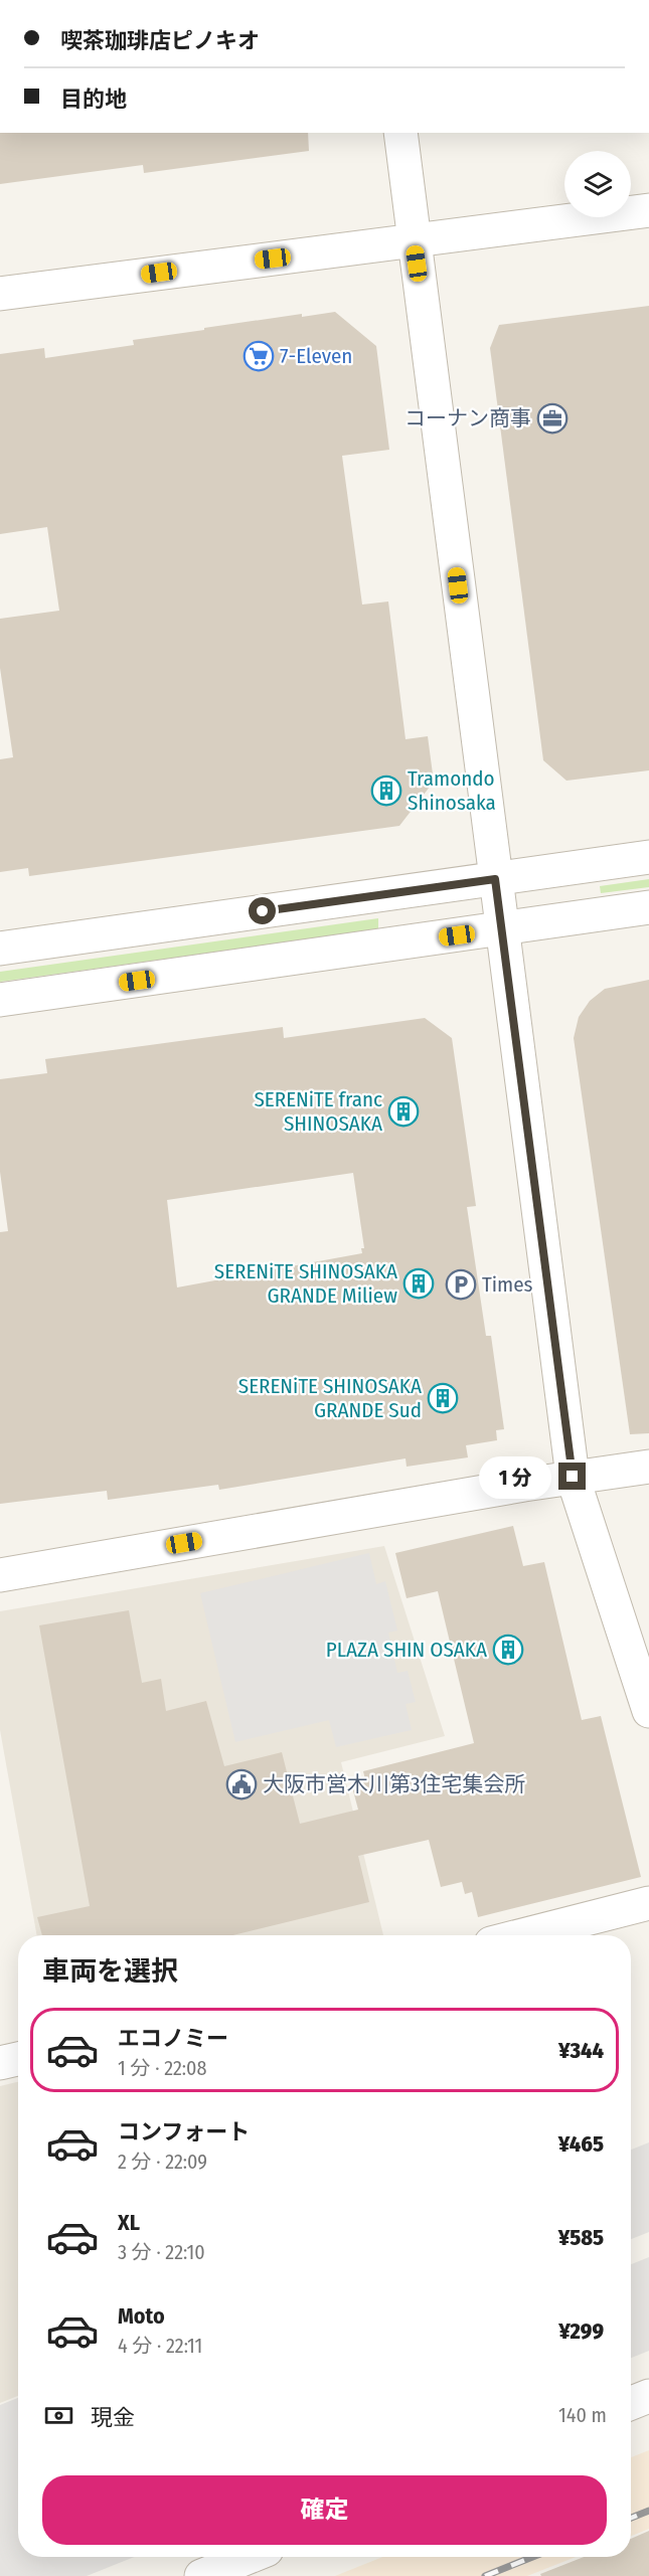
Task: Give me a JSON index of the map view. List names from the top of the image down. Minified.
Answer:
{"places":{"supermarket":["7-Eleven"],"office":["コーナン商事"],"building":["Tramondo Shinosaka","SERENiTE franc SHINOSAKA","SERENiTE SHINOSAKA GRANDE Miliew","SERENiTE SHINOSAKA GRANDE Sud","PLAZA SHIN OSAKA"],"parking":["Times"],"public building":["大阪市営木川第3住宅集会所"]},"page":{"banner":["喫茶珈琲店ピノキオ","目的地"],"bubble":"1 分","heading":"車両を選択","list":[{"name":"エコノミー","note":"1 分 · 22:08","value":"¥344"},{"name":"コンフォート","note":"2 分 · 22:09","value":"¥465"},{"name":"XL","note":"3 分 · 22:10","value":"¥585"},{"name":"Moto","note":"4 分 · 22:11","value":"¥299"}],"pay":["現金","140 m"],"buttons":"確定"}}
